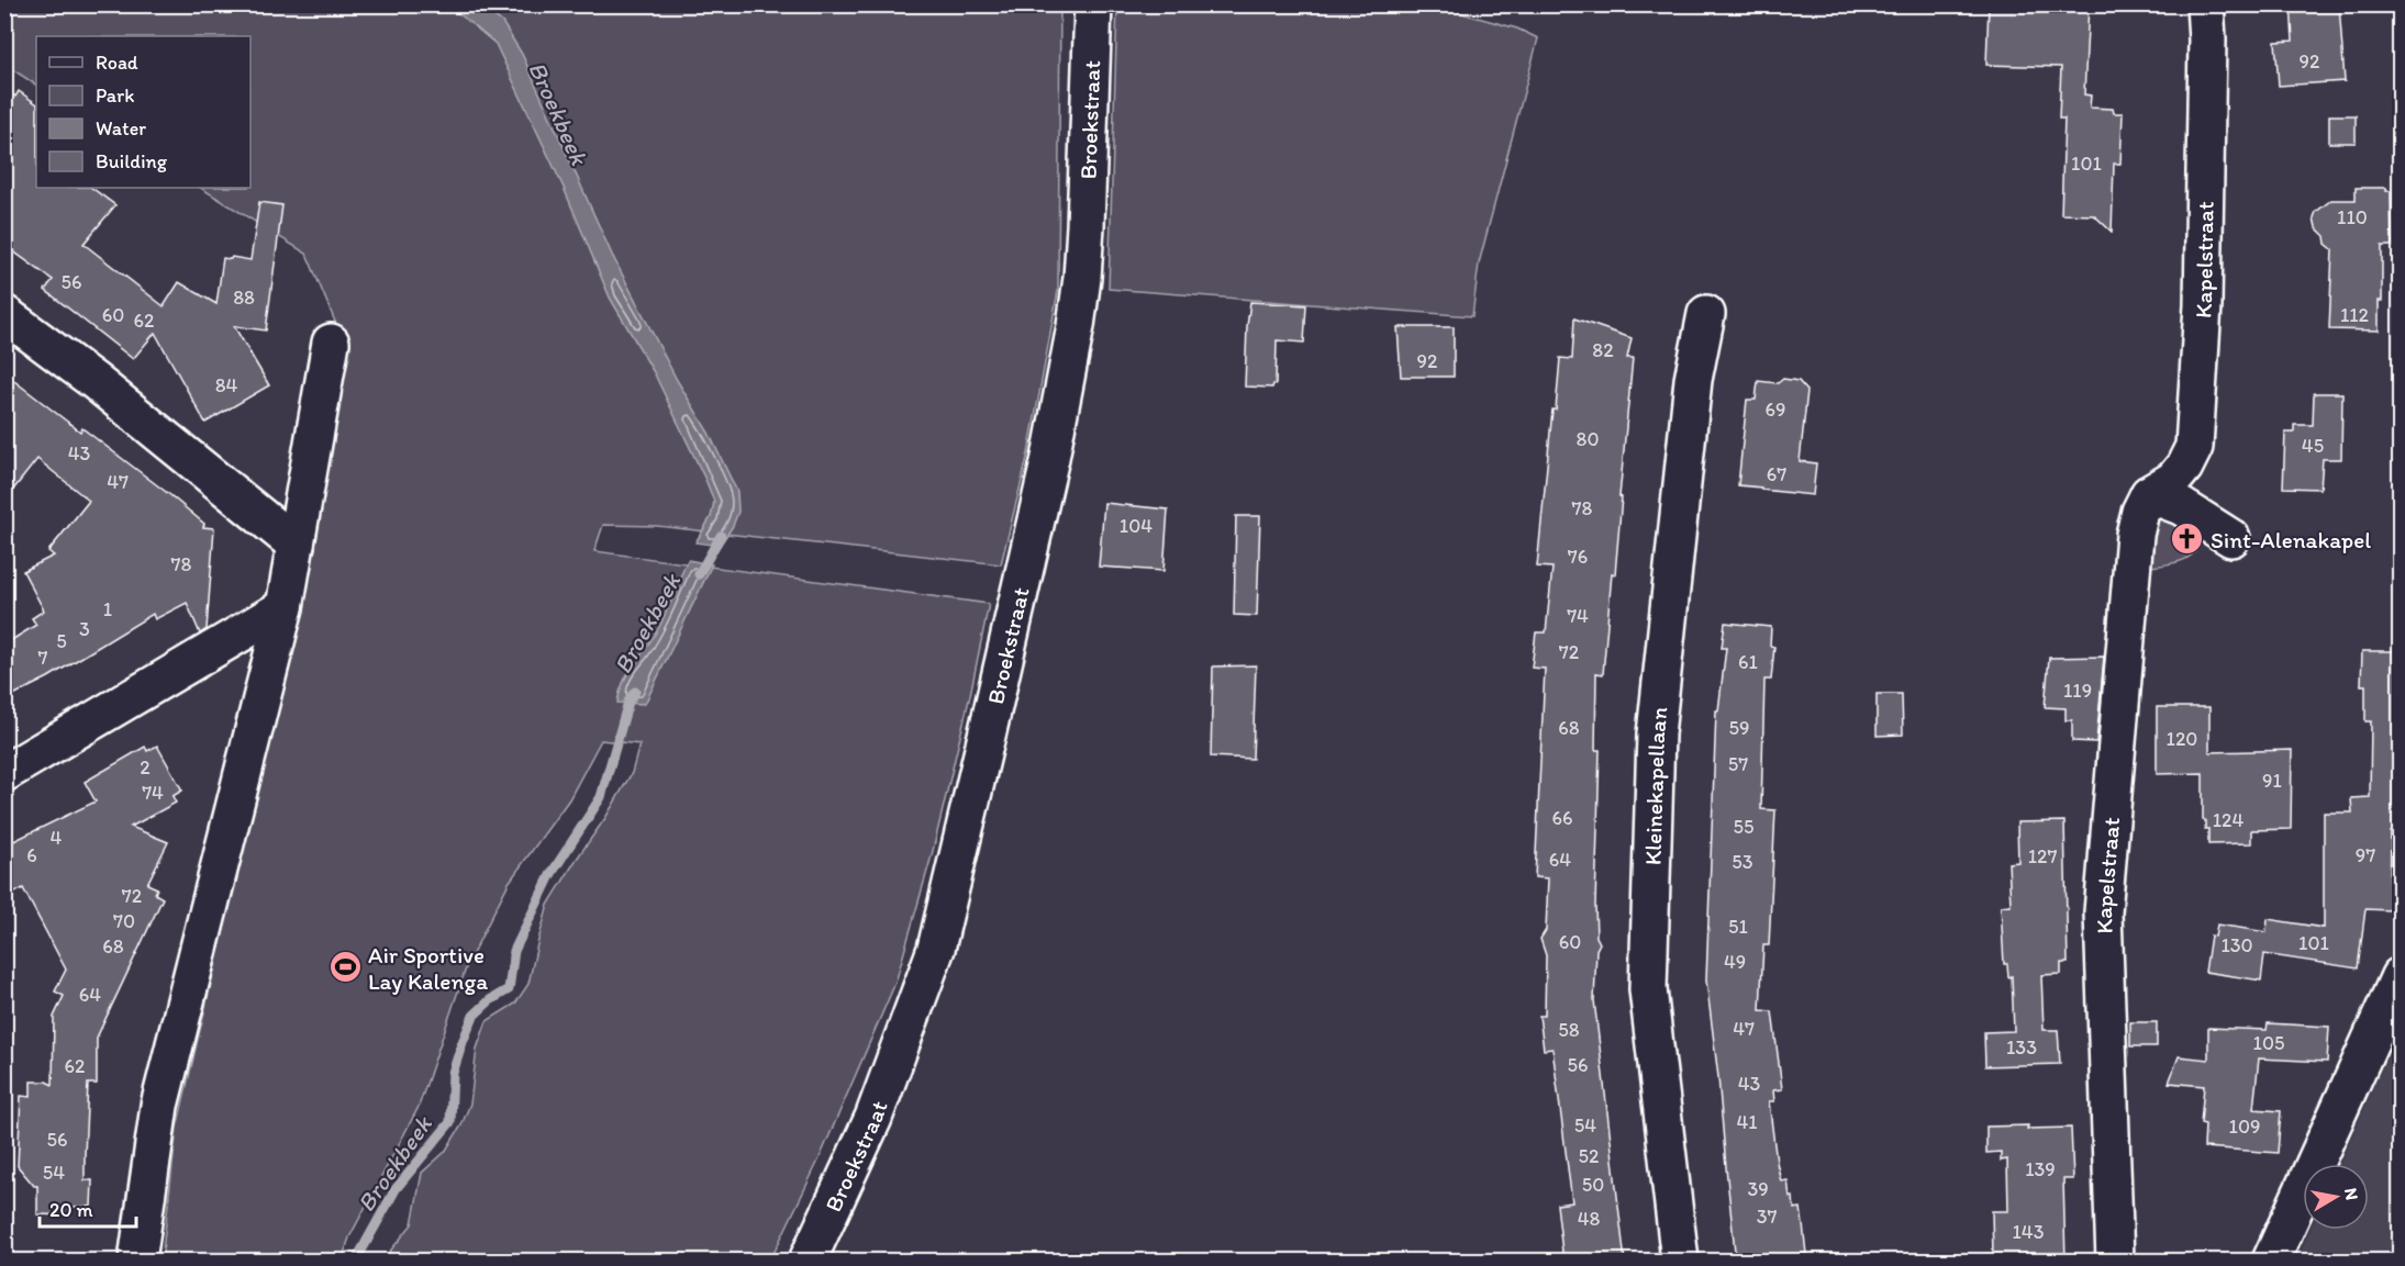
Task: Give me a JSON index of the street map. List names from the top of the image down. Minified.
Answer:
{"streets":{"street":["Broekstraat","Kapelstraat","Kleinekapellaan"]},"water":["Broekbeek"],"places":{"church":["Sint-Alenakapel"],"sports":["Air Sportive Lay Kalenga"]},"house_numbers":["92","101","110","56","88","60","112","62","82","92","84","69","80","45","43","67","47","78","104","76","78","1","74","3","5","72","7","61","119","68","59","120","57","2","91","74","66","124","55","4","6","97","127","64","53","72","70","51","60","101","130","68","49","64","47","58","105","133","56","62","43","41","54","109","56","52","139","54","50","39","37","48","143"],"legend":["Road","Park","Water","Building"],"scale_bar":"20 m","north":"right"}
